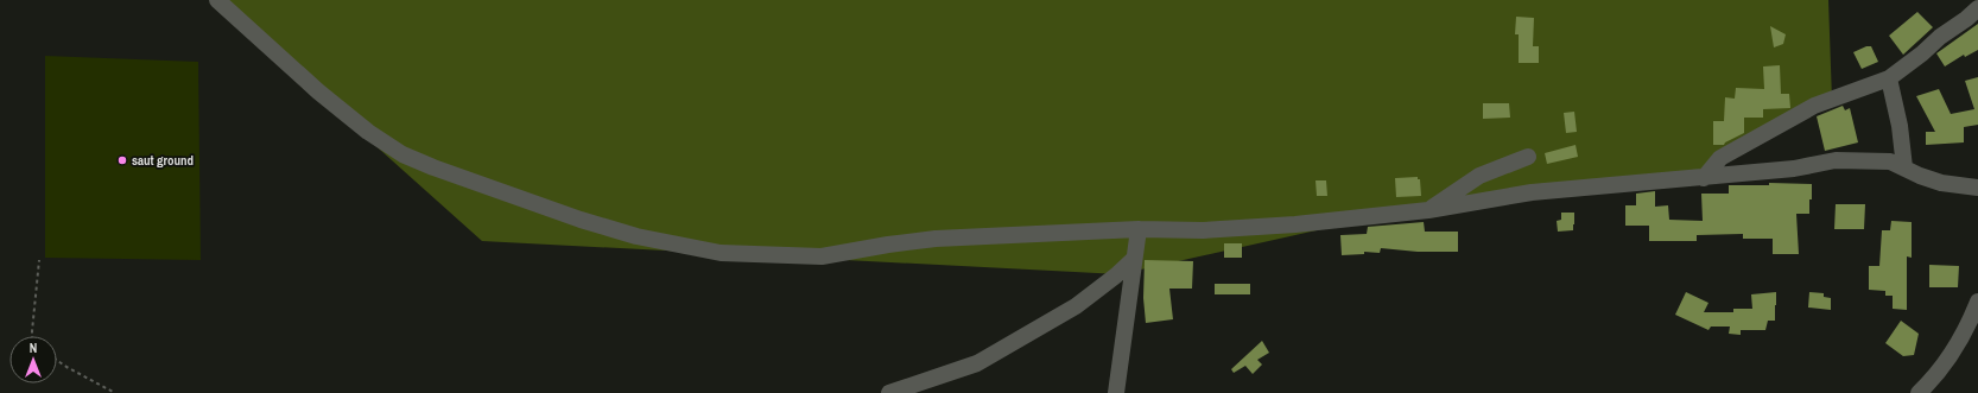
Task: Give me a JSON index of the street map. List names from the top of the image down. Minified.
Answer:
{"places":["saut ground"],"north":"top"}
